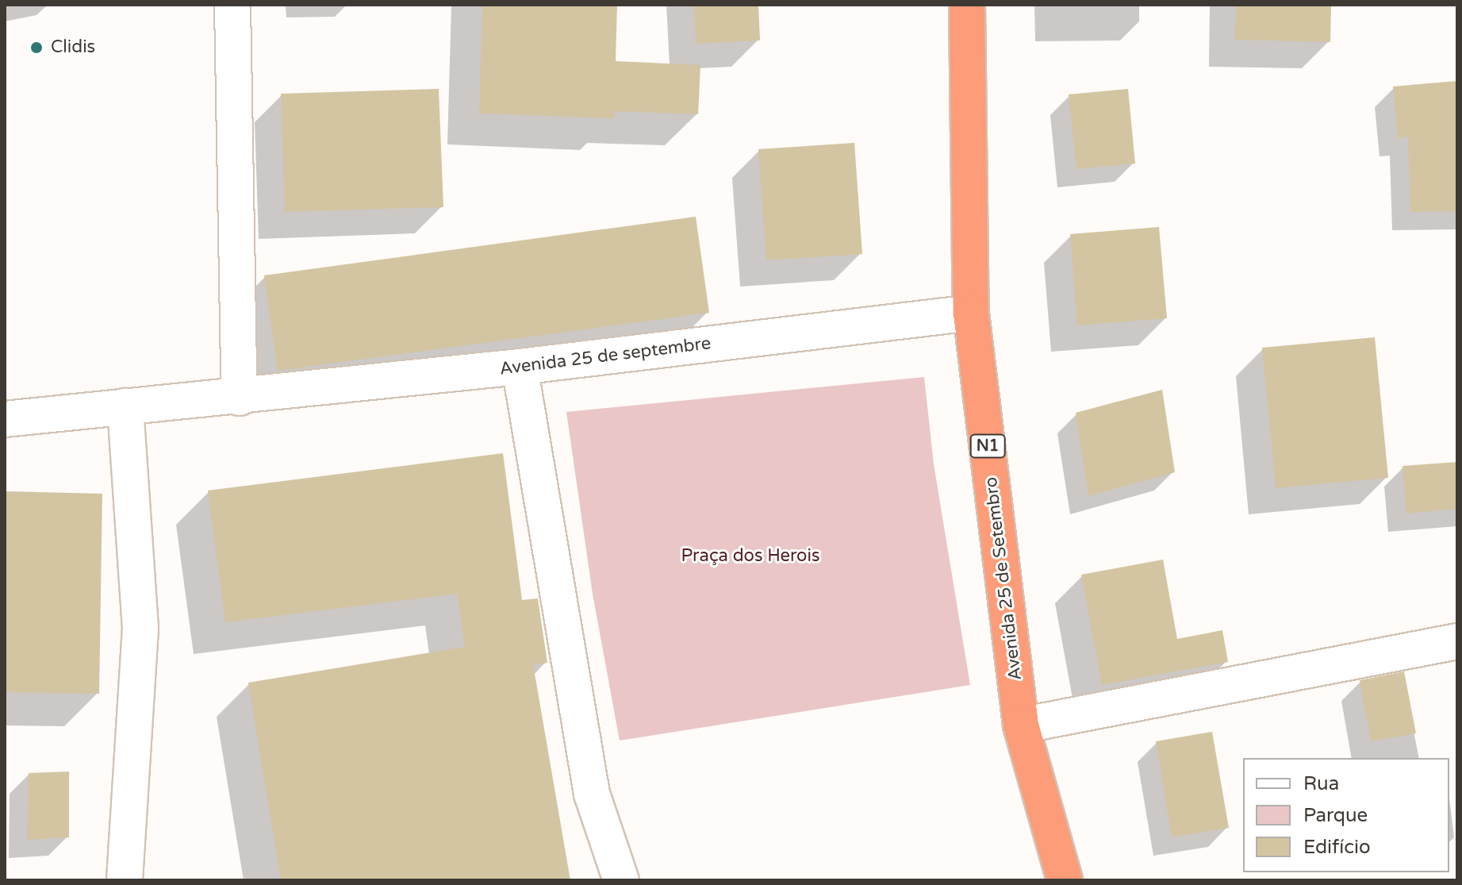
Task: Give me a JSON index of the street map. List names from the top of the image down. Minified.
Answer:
{"streets":{"highway":["N1","Avenida 25 de Setembro"],"street":["Avenida 25 de septembre"]},"crossings":[["Avenida 25 de septembre","Avenida 25 de Setembro"]],"parks":["Praça dos Herois"],"places":["Clidis"],"legend":["Rua","Parque","Edifício"]}
